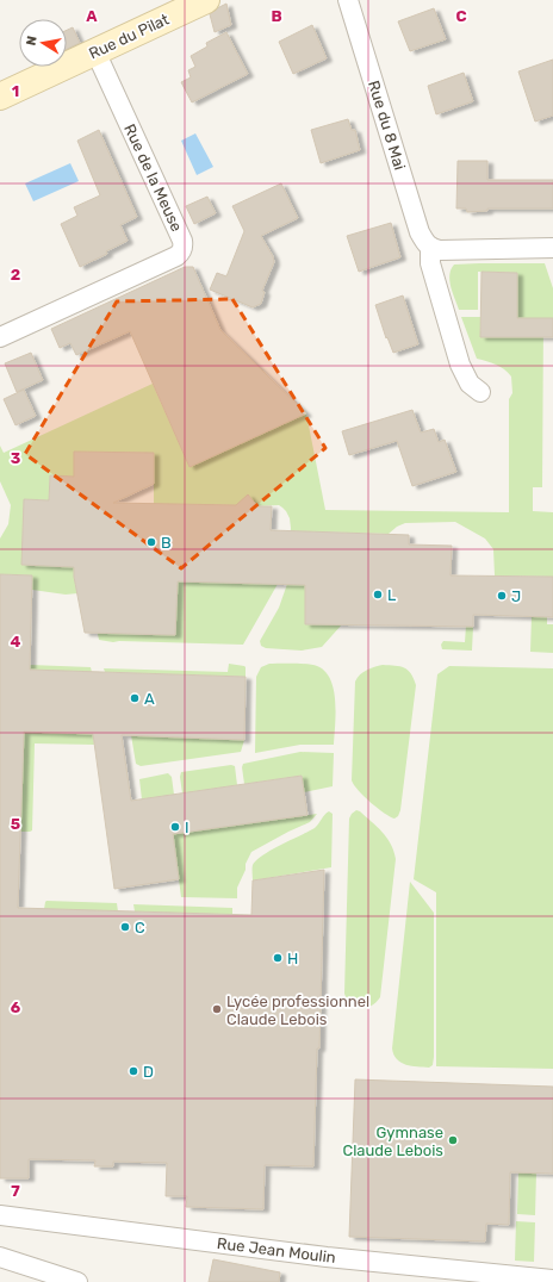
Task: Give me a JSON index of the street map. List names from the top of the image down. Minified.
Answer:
{"streets":{"main road":["Rue du Pilat"],"street":["Rue du 8 Mai","Rue de la Meuse","Rue Jean Moulin"]},"crossings":[["Rue du Pilat","Rue de la Meuse"]],"places":["B","L","J","A","I","C","H","Lycée professionnel Claude Lebois","D","Gymnase Claude Lebois"],"north":"left","grid":{"columns":["A","B","C"],"rows":["1","2","3","4","5","6","7"]}}
